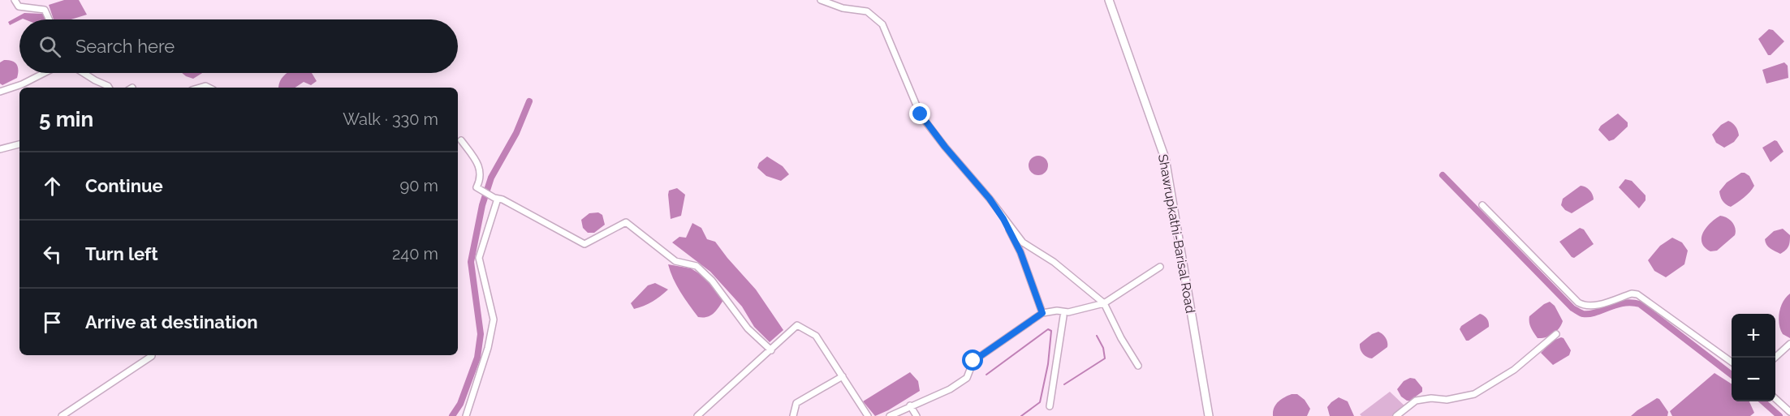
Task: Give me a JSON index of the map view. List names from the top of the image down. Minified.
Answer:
{"streets":{"main road":["Shawrupkathi-Barisal Road"]},"page":{"search":"Search here","heading":["5 min","Walk · 330 m"],"list":[["Continue","90 m"],["Turn left","240 m"],"Arrive at destination"],"map_buttons":["+","−"]}}
